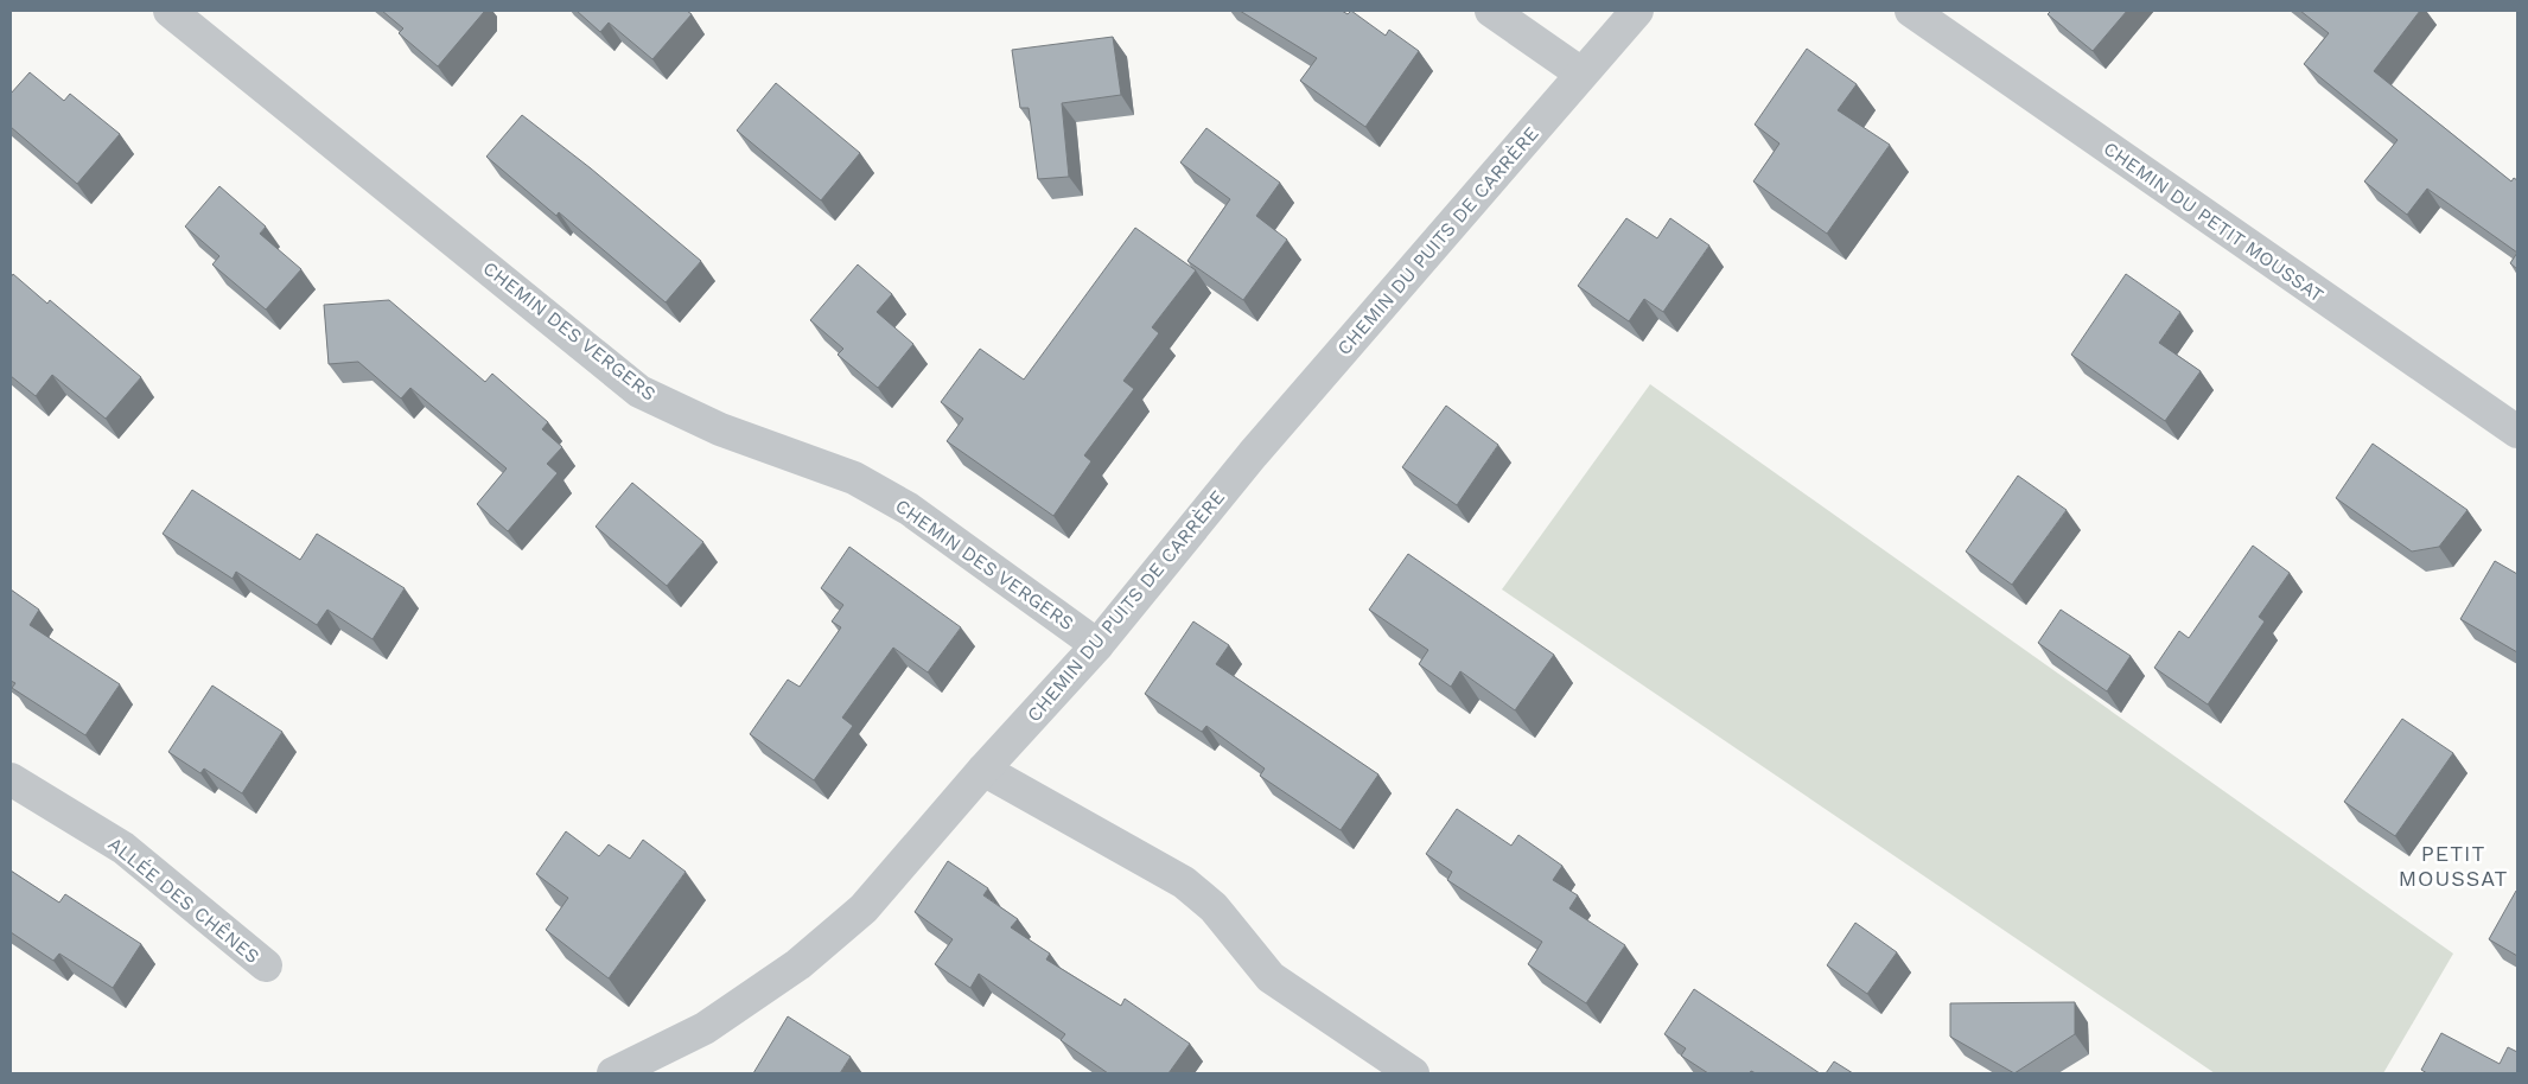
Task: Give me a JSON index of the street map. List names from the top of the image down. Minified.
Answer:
{"streets":{"street":["CHEMIN DU PETIT MOUSSAT","CHEMIN DU PUITS DE CARRÈRE","CHEMIN DES VERGERS","ALLÉE DES CHÊNES"]},"crossings":[["CHEMIN DU PUITS DE CARRÈRE","CHEMIN DES VERGERS"]],"districts":["PETIT MOUSSAT"]}
